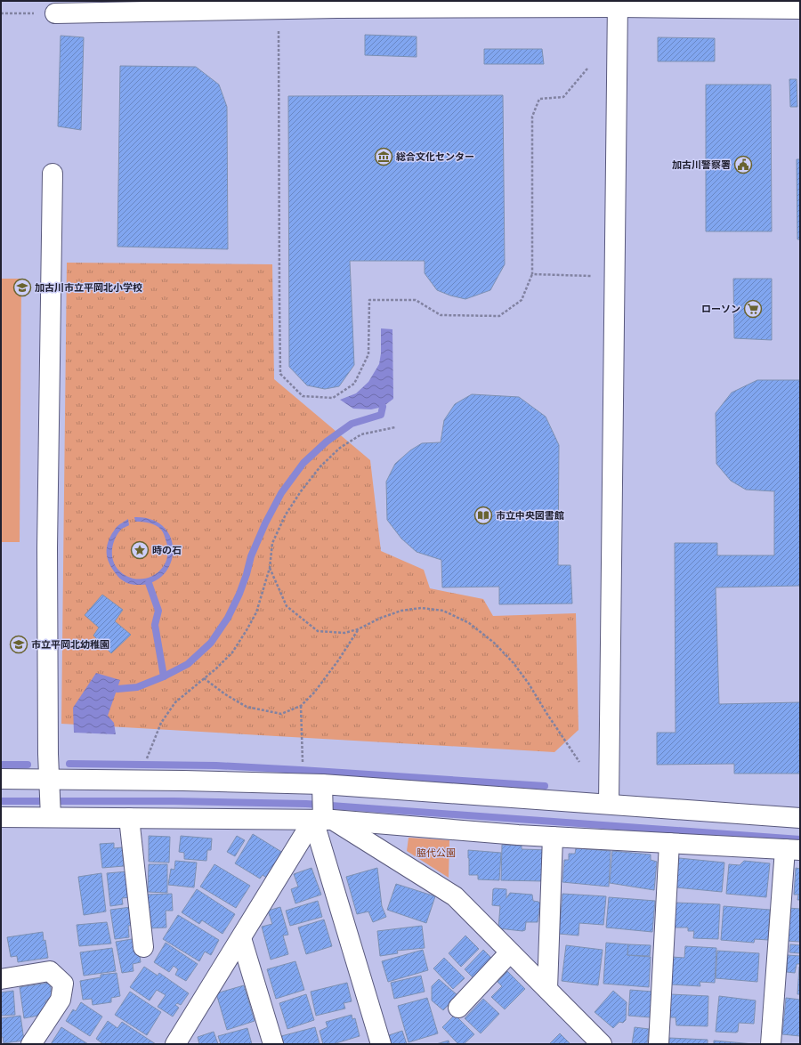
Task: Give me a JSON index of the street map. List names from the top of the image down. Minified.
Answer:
{"parks":["脇代公園"],"places":{"museum":["総合文化センター"],"public building":["加古川警察署"],"school or university":["加古川市立平岡北小学校","市立平岡北幼稚園"],"supermarket":["ローソン"],"library":["市立中央図書館"],"place":["時の石"]}}
